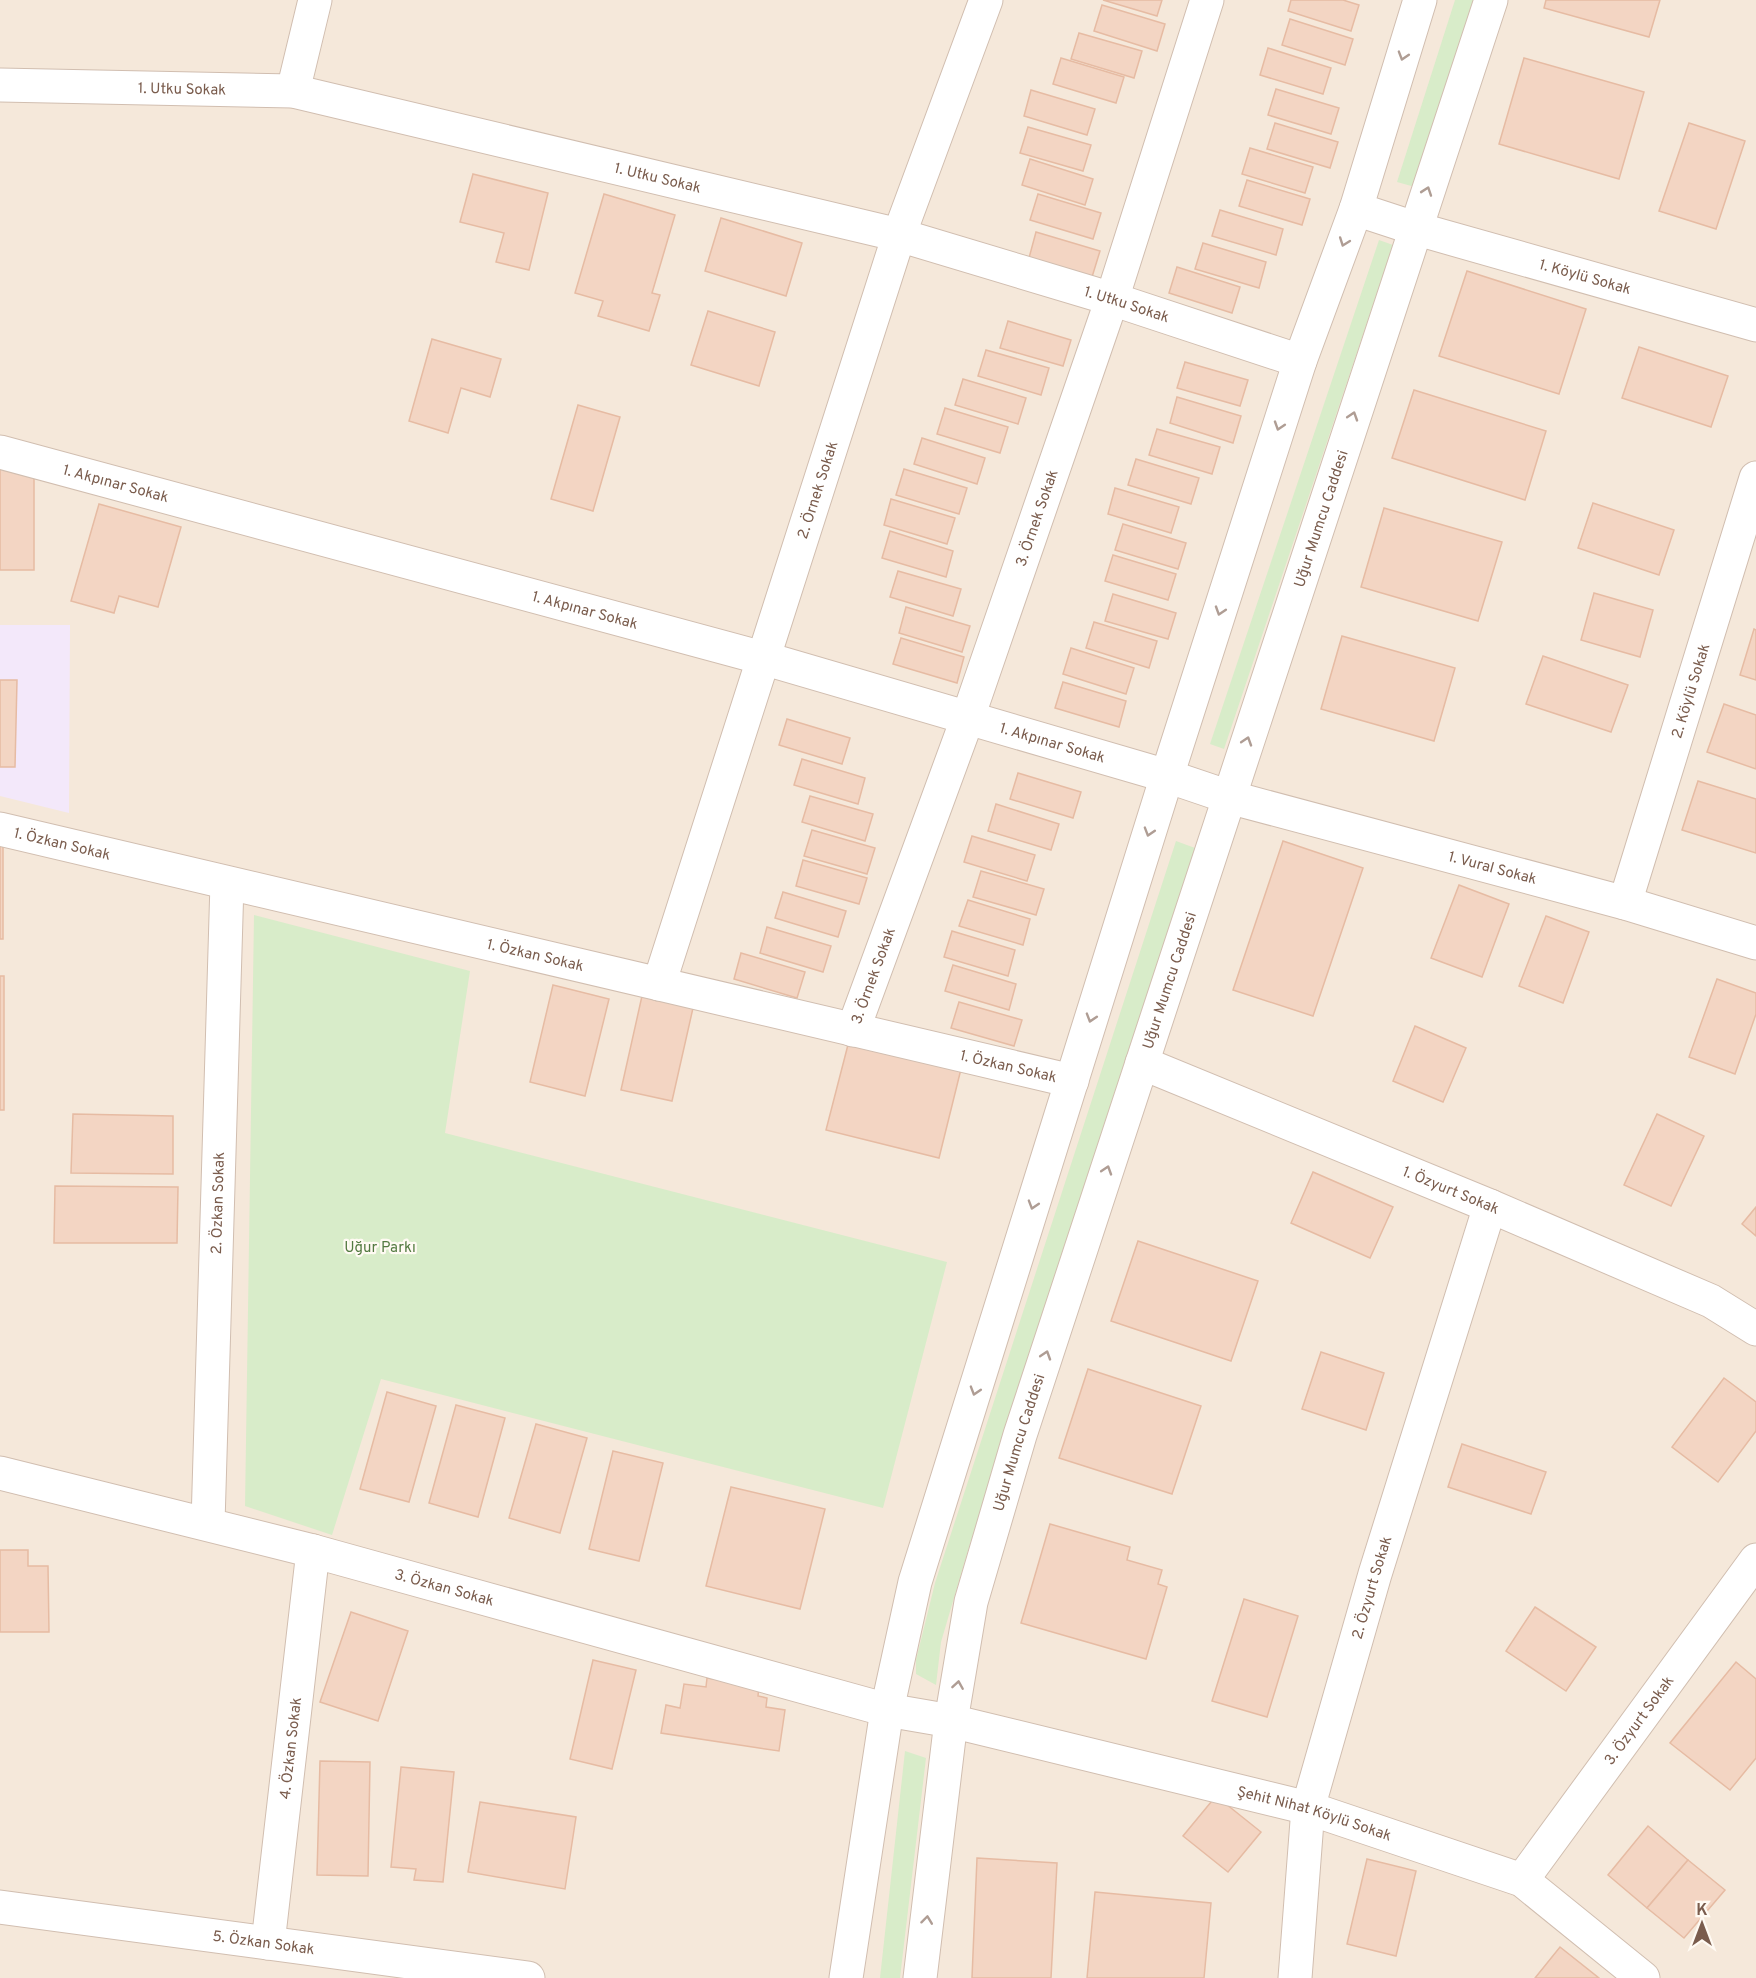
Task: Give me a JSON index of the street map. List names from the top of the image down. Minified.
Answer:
{"streets":{"street":["1. Utku Sokak","1. Köylü Sokak","1. Akpınar Sokak","2. Örnek Sokak","3. Örnek Sokak","Uğur Mumcu Caddesi","2. Köylü Sokak","1. Özkan Sokak","1. Vural Sokak","1. Özyurt Sokak","2. Özkan Sokak","3. Özkan Sokak","2. Özyurt Sokak","3. Özyurt Sokak","4. Özkan Sokak","Şehit Nihat Köylü Sokak","5. Özkan Sokak"]},"crossings":[["1. Utku Sokak","2. Örnek Sokak"],["1. Utku Sokak","3. Örnek Sokak"],["1. Köylü Sokak","Uğur Mumcu Caddesi"],["1. Akpınar Sokak","2. Örnek Sokak"],["1. Akpınar Sokak","3. Örnek Sokak"],["1. Akpınar Sokak","Uğur Mumcu Caddesi"],["1. Akpınar Sokak","1. Vural Sokak"],["2. Örnek Sokak","1. Özkan Sokak"],["3. Örnek Sokak","1. Özkan Sokak"],["Uğur Mumcu Caddesi","1. Vural Sokak"],["Uğur Mumcu Caddesi","1. Özyurt Sokak"],["Uğur Mumcu Caddesi","3. Özkan Sokak"],["Uğur Mumcu Caddesi","Şehit Nihat Köylü Sokak"],["2. Köylü Sokak","1. Vural Sokak"],["1. Özkan Sokak","2. Özkan Sokak"],["1. Özyurt Sokak","2. Özyurt Sokak"],["2. Özkan Sokak","3. Özkan Sokak"],["3. Özkan Sokak","4. Özkan Sokak"],["3. Özkan Sokak","Şehit Nihat Köylü Sokak"],["2. Özyurt Sokak","Şehit Nihat Köylü Sokak"],["3. Özyurt Sokak","Şehit Nihat Köylü Sokak"],["4. Özkan Sokak","5. Özkan Sokak"]],"parks":["Uğur Parkı"],"north":"top"}
